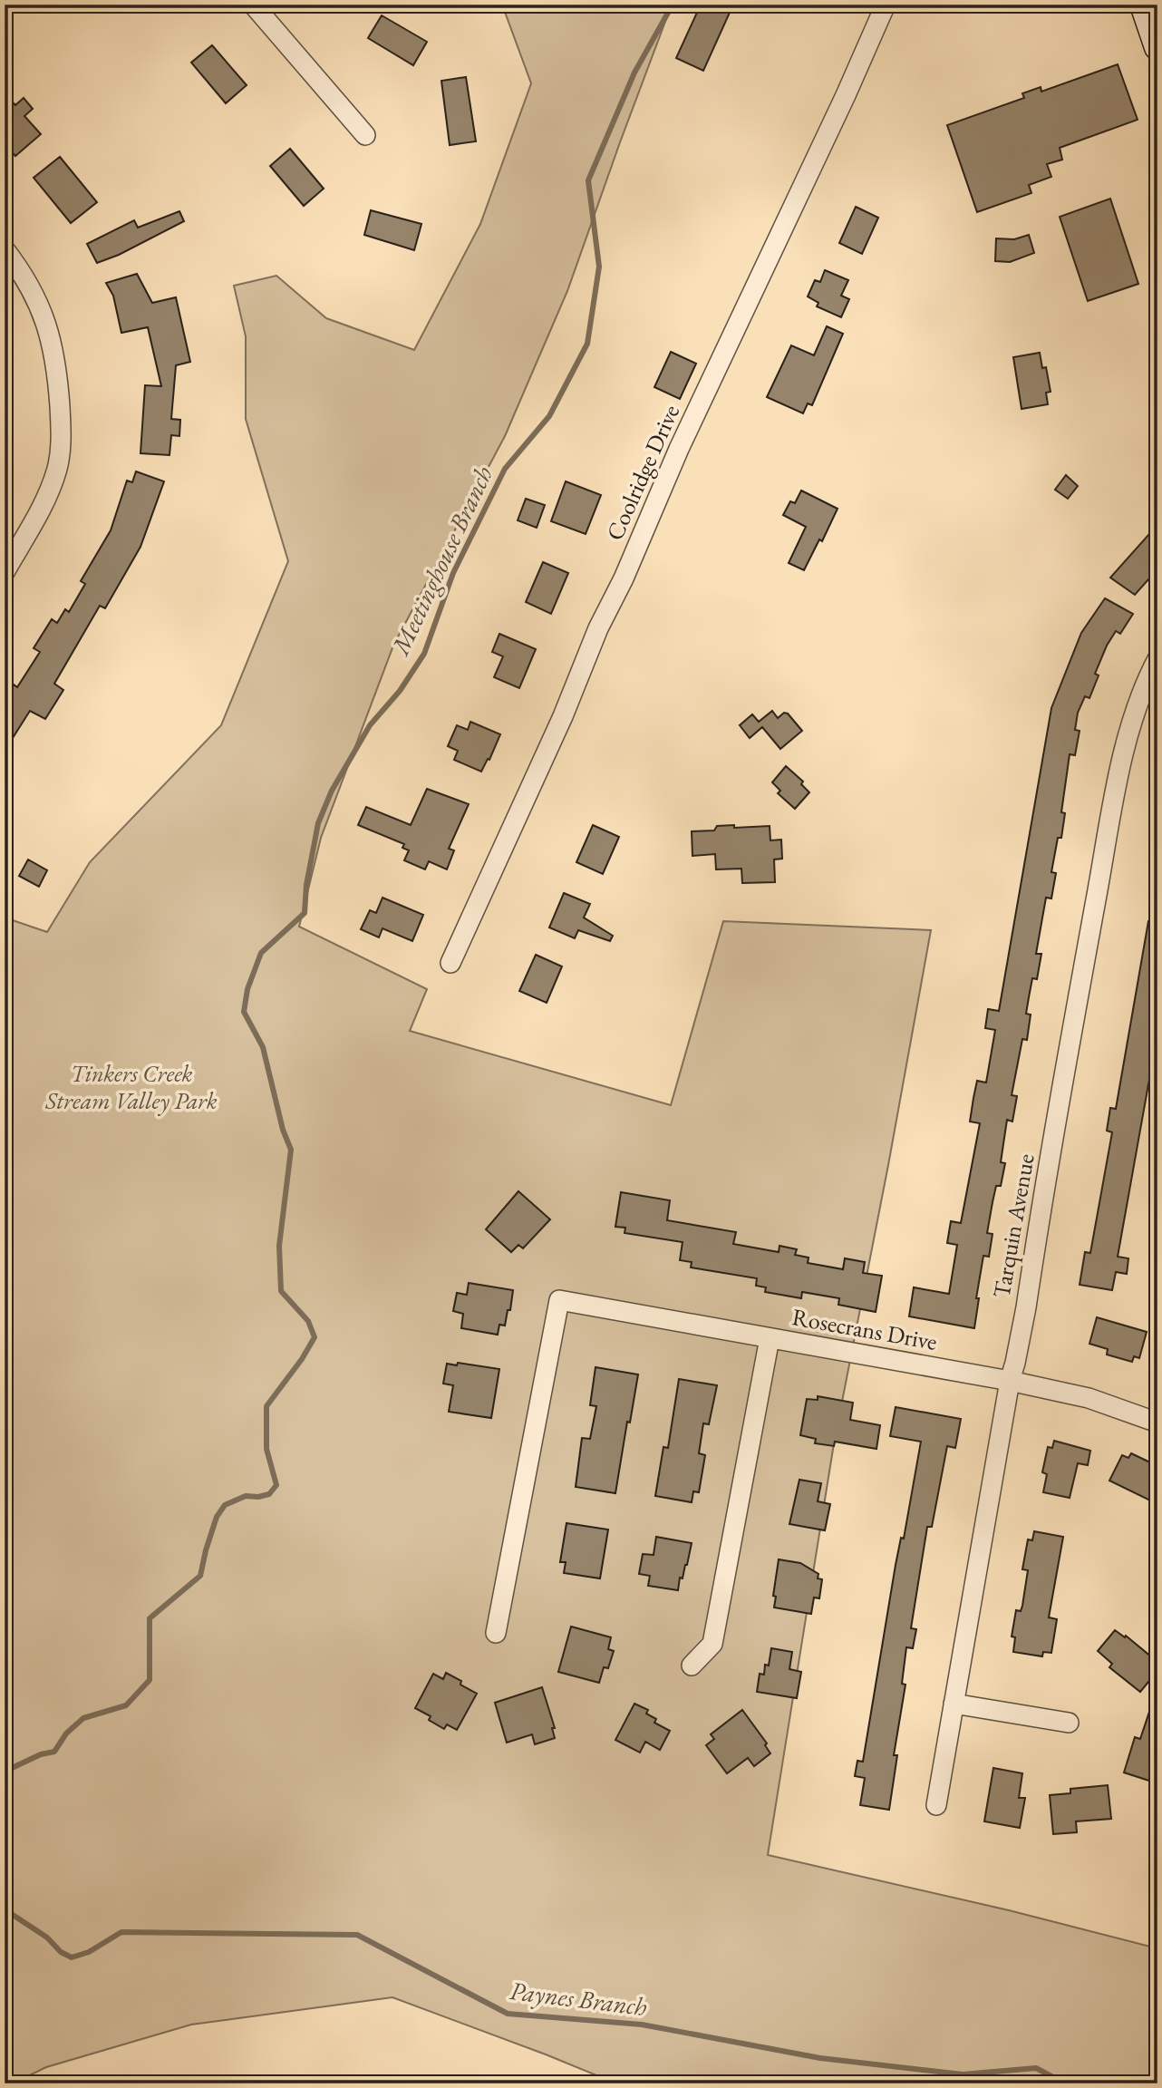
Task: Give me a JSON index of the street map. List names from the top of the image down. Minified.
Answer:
{"streets":{"street":["Coolridge Drive","Tarquin Avenue","Rosecrans Drive"]},"crossings":[["Tarquin Avenue","Rosecrans Drive"]],"water":["Meetinghouse Branch","Paynes Branch"],"parks":["Tinkers Creek Stream Valley Park"]}
